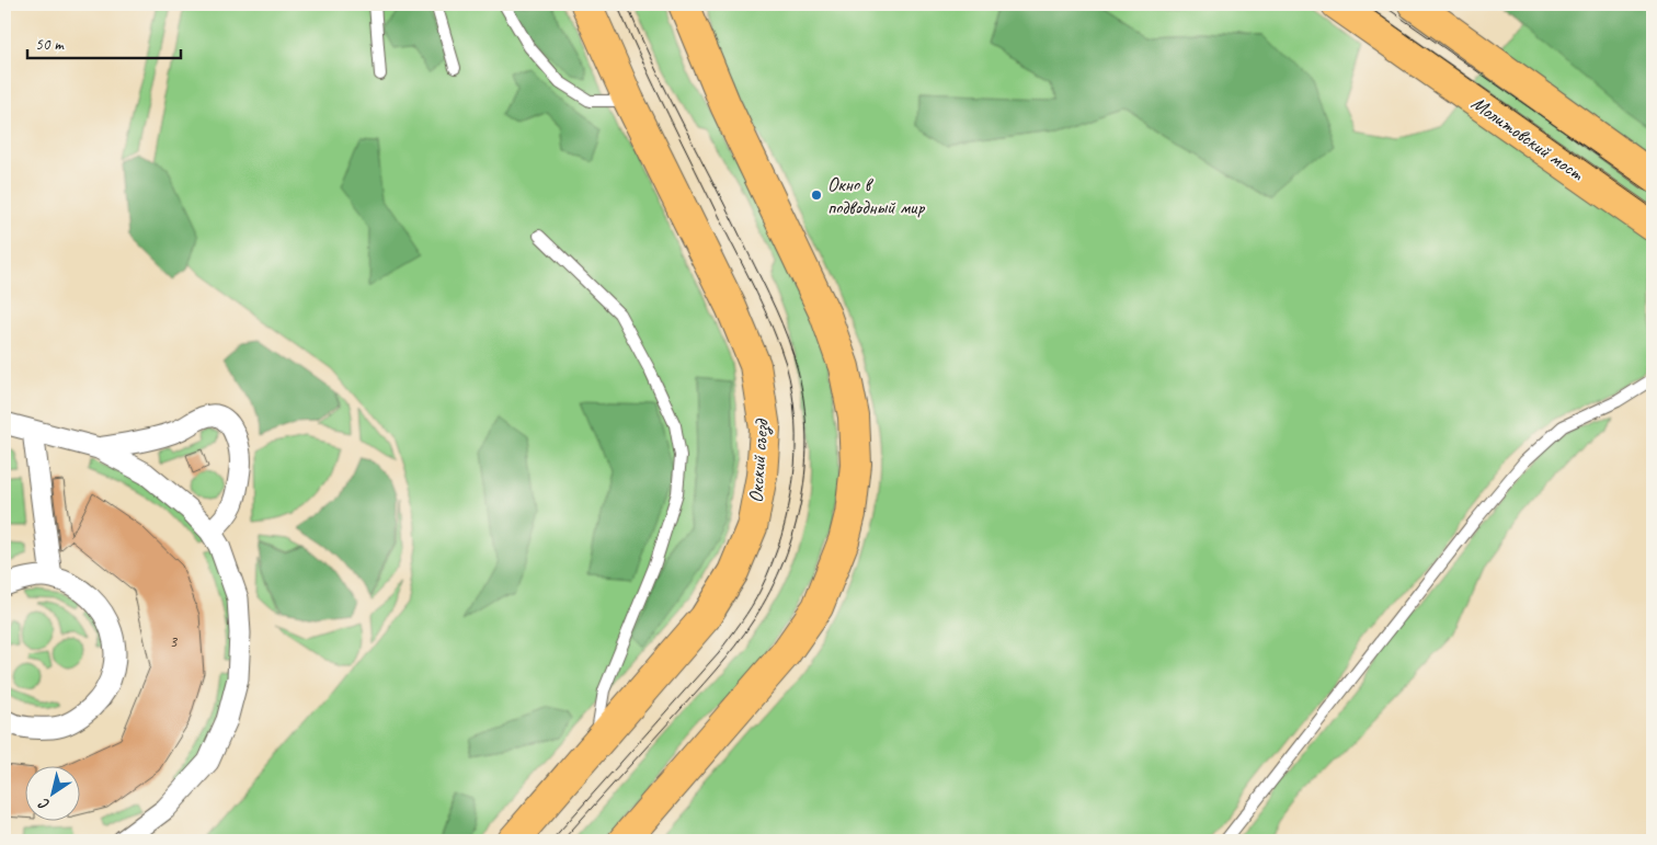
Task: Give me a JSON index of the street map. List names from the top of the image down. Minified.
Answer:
{"streets":{"main road":["Молитовский мост","Окский съезд"]},"places":["Окно в подводный мир"],"house_numbers":["3"],"scale_bar":"50 m","north":"bottom left"}
